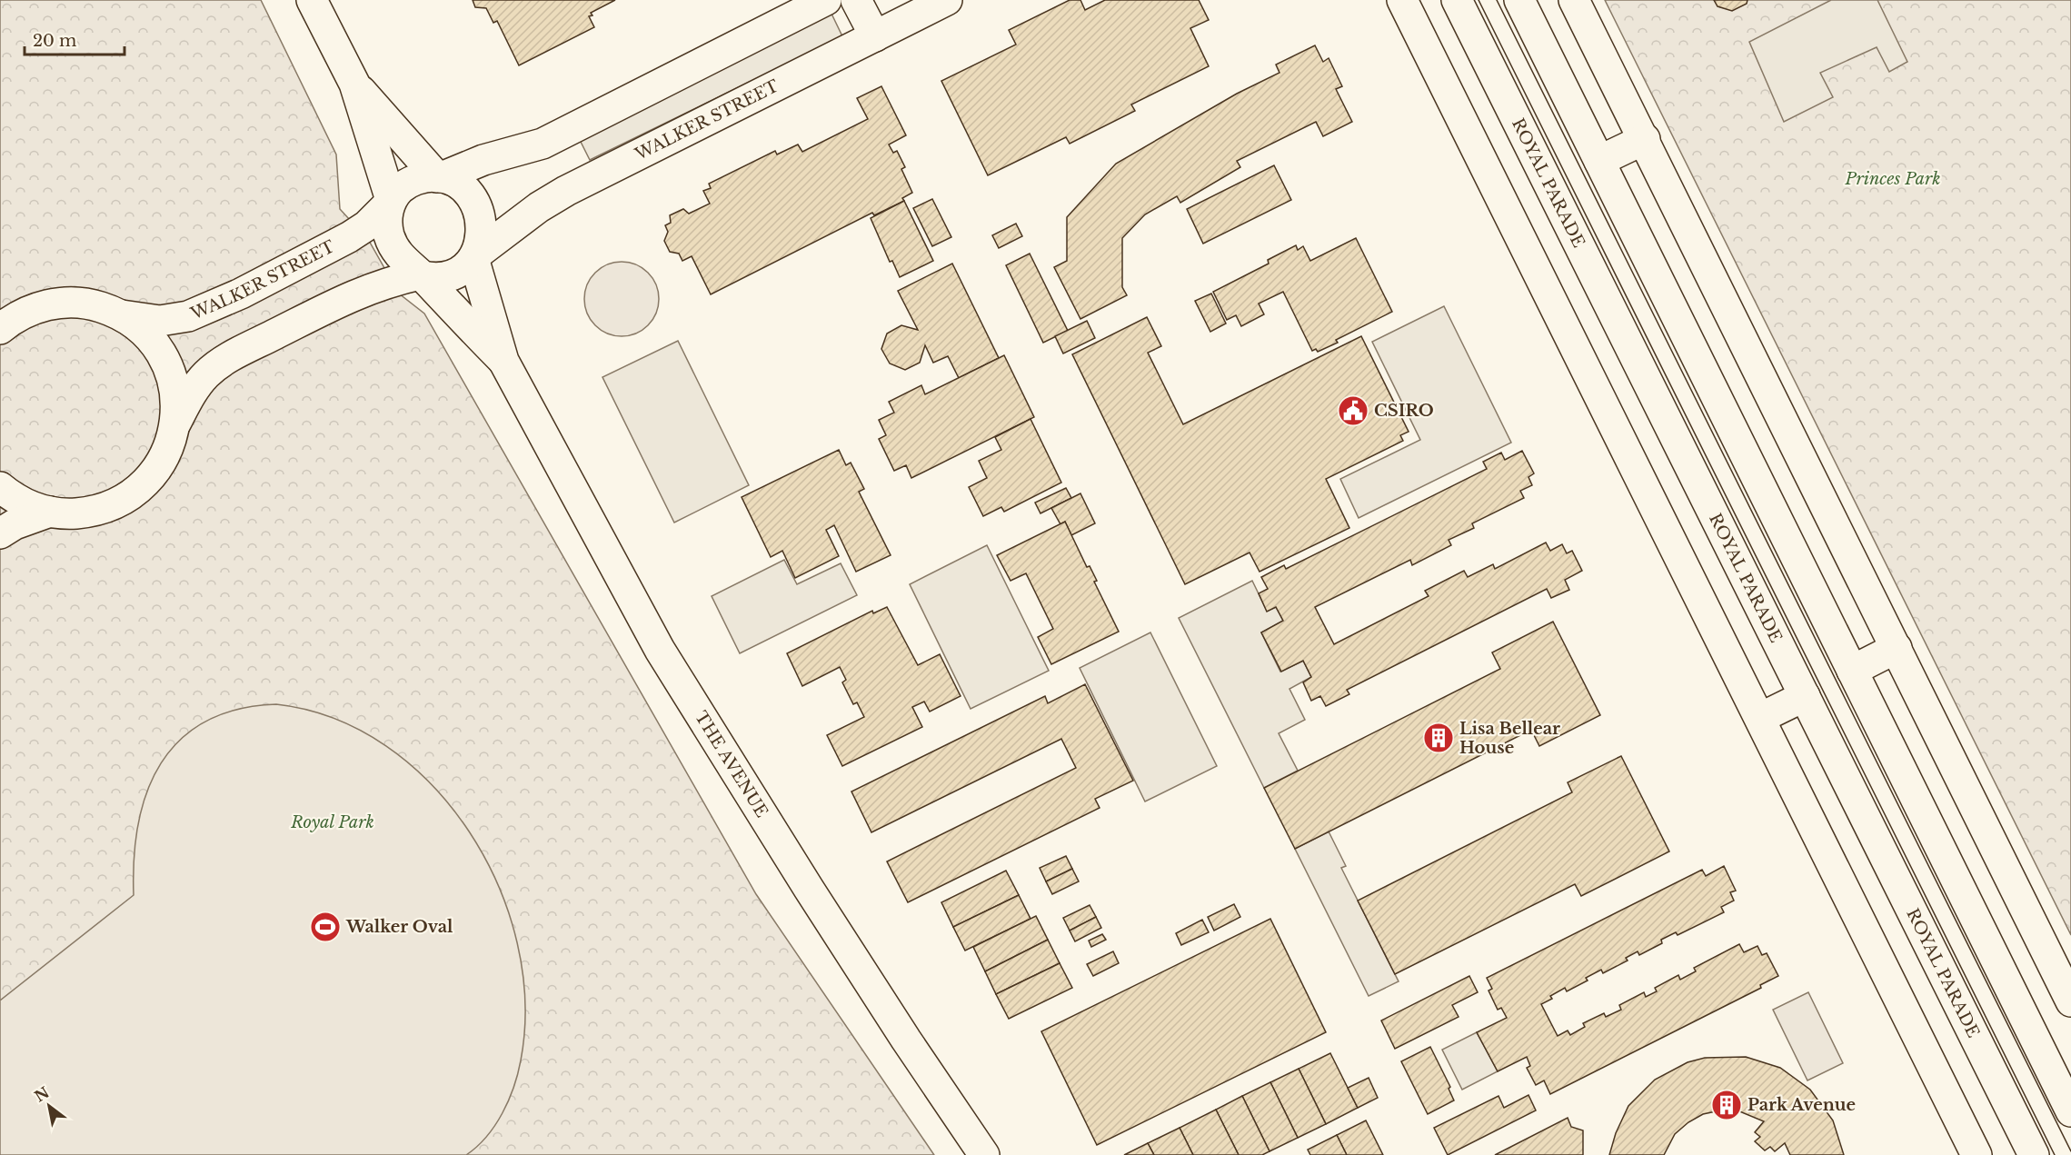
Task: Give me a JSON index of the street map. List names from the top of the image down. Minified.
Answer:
{"streets":{"main road":["WALKER STREET","ROYAL PARADE","THE AVENUE"]},"crossings":[["WALKER STREET","THE AVENUE"]],"parks":["Princes Park","Royal Park"],"places":{"public building":["CSIRO"],"building":["Lisa Bellear House","Park Avenue"],"sports":["Walker Oval"]},"scale_bar":"20 m","north":"top left"}
